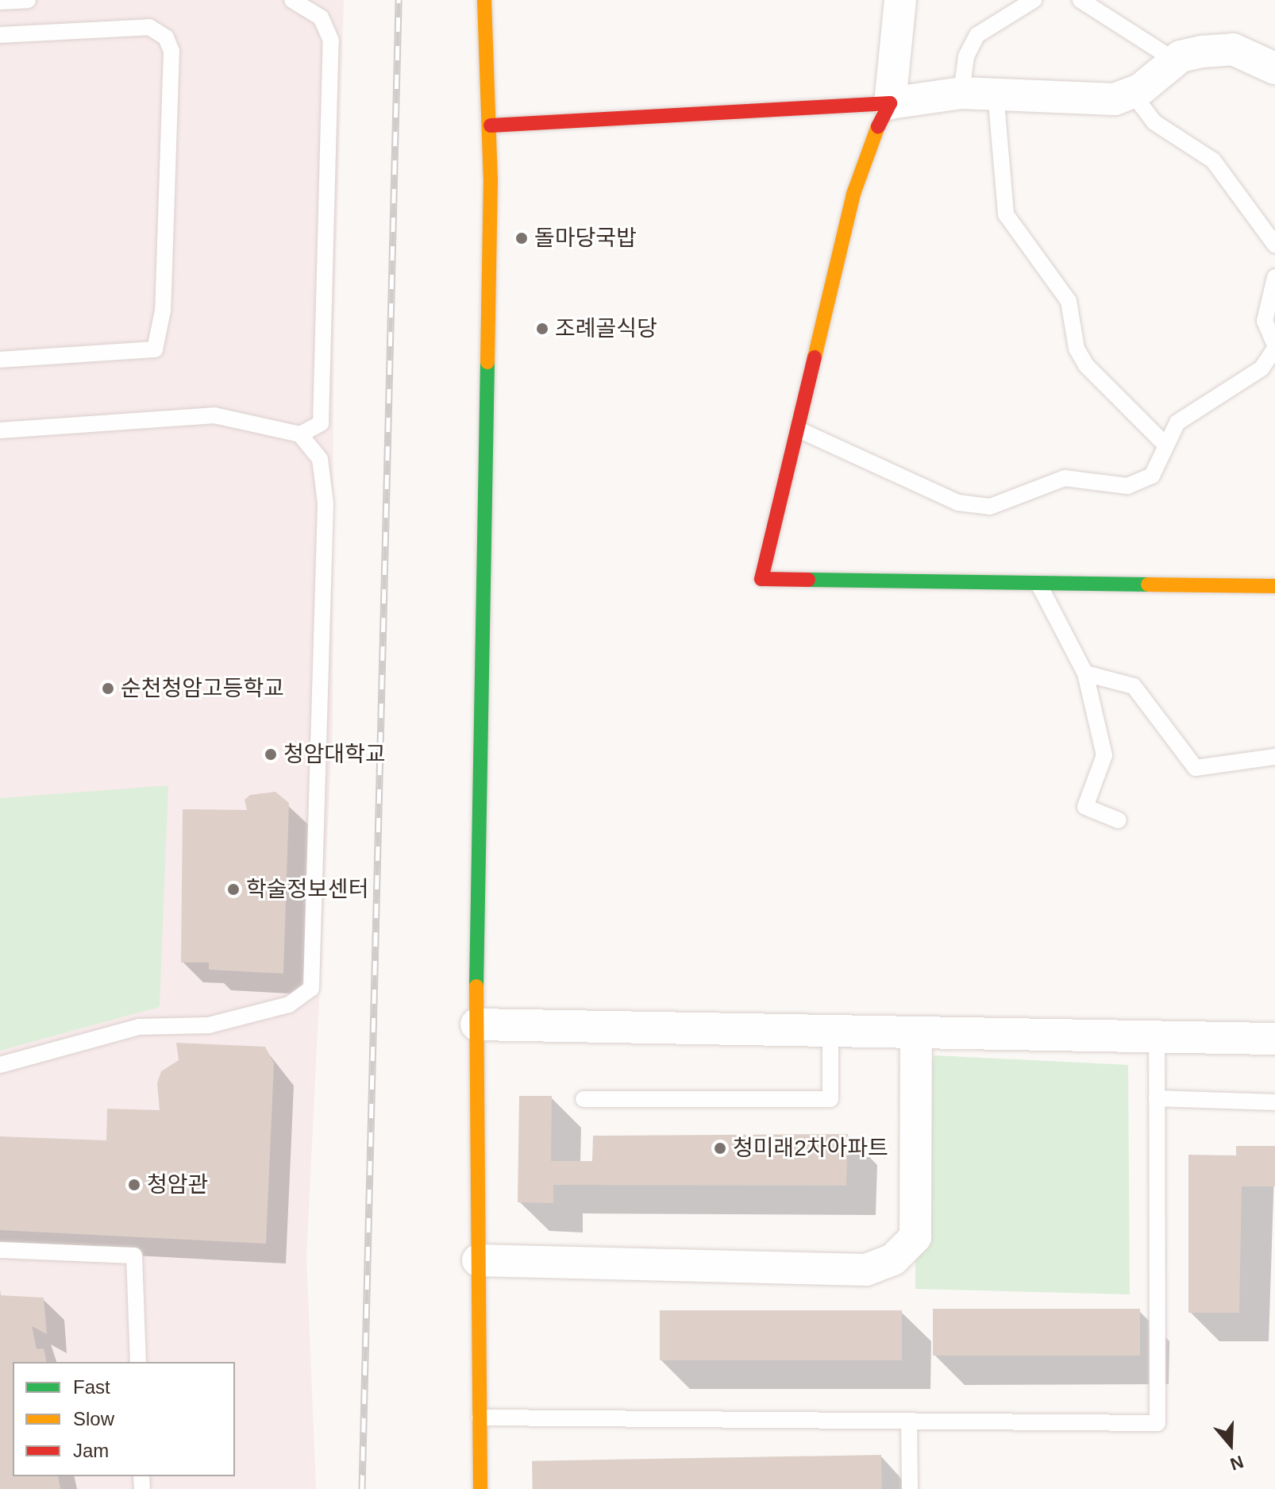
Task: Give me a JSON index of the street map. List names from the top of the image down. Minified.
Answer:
{"places":["돌마당국밥","조례골식당","순천청암고등학교","청암대학교","학술정보센터","청미래2차아파트","청암관"],"legend":["Fast","Slow","Jam"],"north":"bottom"}
